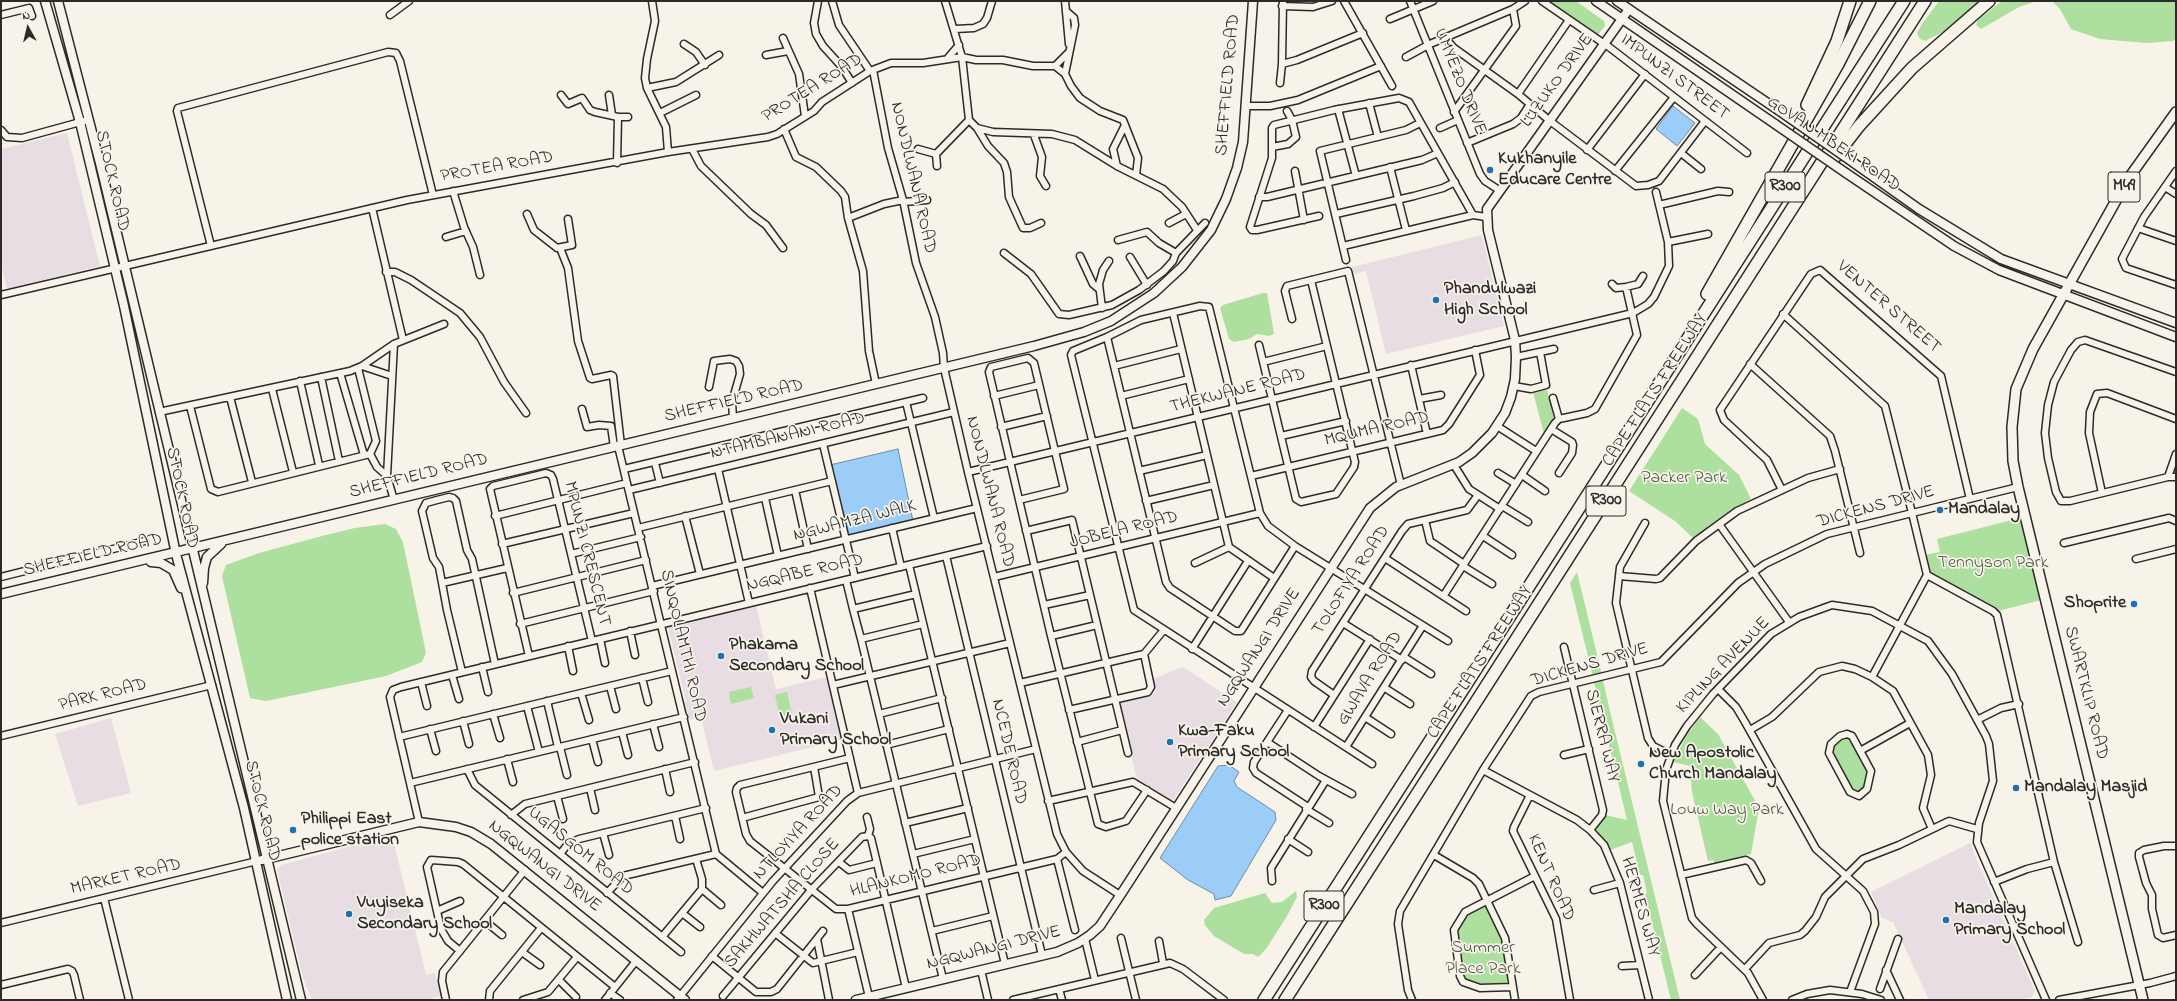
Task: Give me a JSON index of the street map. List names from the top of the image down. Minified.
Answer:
{"streets":{"highway":["R300","CAPE FLATS FREEWAY"],"main road":["LUZUKO DRIVE","SHEFFIELD ROAD","GOVAN MBEKI ROAD","STOCK ROAD","M49","NGQWANGI DRIVE","SWARTKLIP ROAD"],"street":["IMPUNZI STREET","UMYEZO DRIVE","PROTEA ROAD","NONDLWANA ROAD","VENTER STREET","THEKWANE ROAD","MQUMA ROAD","NTAMBANANI ROAD","DICKENS DRIVE","NGWAMZA WALK","JOBELA ROAD","MPUNZI CRESCENT","NGQABE ROAD","TOLOFIYA ROAD","SINQOLAMTHI ROAD","KIPLING AVENUE","GWAVA ROAD","PARK ROAD","SIERRA WAY","NCEDE ROAD","NTLOYIYA ROAD","UGASGOM ROAD","HLANKOMO ROAD","MARKET ROAD","KENT ROAD","SAKHWATSHA CLOSE","HERMES WAY"]},"crossings":[["IMPUNZI STREET","LUZUKO DRIVE"],["LUZUKO DRIVE","UMYEZO DRIVE"],["LUZUKO DRIVE","GOVAN MBEKI ROAD"],["SHEFFIELD ROAD","NONDLWANA ROAD"],["SHEFFIELD ROAD","STOCK ROAD"],["SHEFFIELD ROAD","SINQOLAMTHI ROAD"],["PROTEA ROAD","NONDLWANA ROAD"],["PROTEA ROAD","STOCK ROAD"],["GOVAN MBEKI ROAD","M49"],["GOVAN MBEKI ROAD","SWARTKLIP ROAD"],["NONDLWANA ROAD","THEKWANE ROAD"],["NONDLWANA ROAD","NTAMBANANI ROAD"],["NONDLWANA ROAD","NGWAMZA WALK"],["NONDLWANA ROAD","JOBELA ROAD"],["NONDLWANA ROAD","NGQABE ROAD"],["NONDLWANA ROAD","NGQWANGI DRIVE"],["NONDLWANA ROAD","NTLOYIYA ROAD"],["NONDLWANA ROAD","HLANKOMO ROAD"],["STOCK ROAD","NGQWANGI DRIVE"],["STOCK ROAD","PARK ROAD"],["STOCK ROAD","MARKET ROAD"],["M49","SWARTKLIP ROAD"],["VENTER STREET","DICKENS DRIVE"],["THEKWANE ROAD","MQUMA ROAD"],["THEKWANE ROAD","NGQWANGI DRIVE"],["NTAMBANANI ROAD","SINQOLAMTHI ROAD"],["DICKENS DRIVE","SWARTKLIP ROAD"],["DICKENS DRIVE","SIERRA WAY"],["DICKENS DRIVE","HERMES WAY"],["NGWAMZA WALK","MPUNZI CRESCENT"],["NGWAMZA WALK","SINQOLAMTHI ROAD"],["MPUNZI CRESCENT","NGQABE ROAD"],["NGQABE ROAD","SINQOLAMTHI ROAD"],["NGQABE ROAD","NGQWANGI DRIVE"],["NGQABE ROAD","NCEDE ROAD"],["NGQWANGI DRIVE","NCEDE ROAD"],["NGQWANGI DRIVE","NTLOYIYA ROAD"],["NGQWANGI DRIVE","MARKET ROAD"],["SIERRA WAY","HERMES WAY"],["NCEDE ROAD","NTLOYIYA ROAD"],["NCEDE ROAD","HLANKOMO ROAD"],["NTLOYIYA ROAD","HLANKOMO ROAD"],["HLANKOMO ROAD","SAKHWATSHA CLOSE"],["KENT ROAD","HERMES WAY"]],"parks":["Packer Park","Tennyson Park","Louw Way Park","Summer Place Park"],"places":["Kukhanyile Educare Centre","Phandulwazi High School","Mandalay","Shoprite","Phakama Secondary School","Vukani Primary School","Kwa-Faku Primary School","New Apostolic Church Mandalay","Mandalay Masjid","Philippi East police station","Vuyiseka Secondary School","Mandalay Primary School"],"north":"top"}
